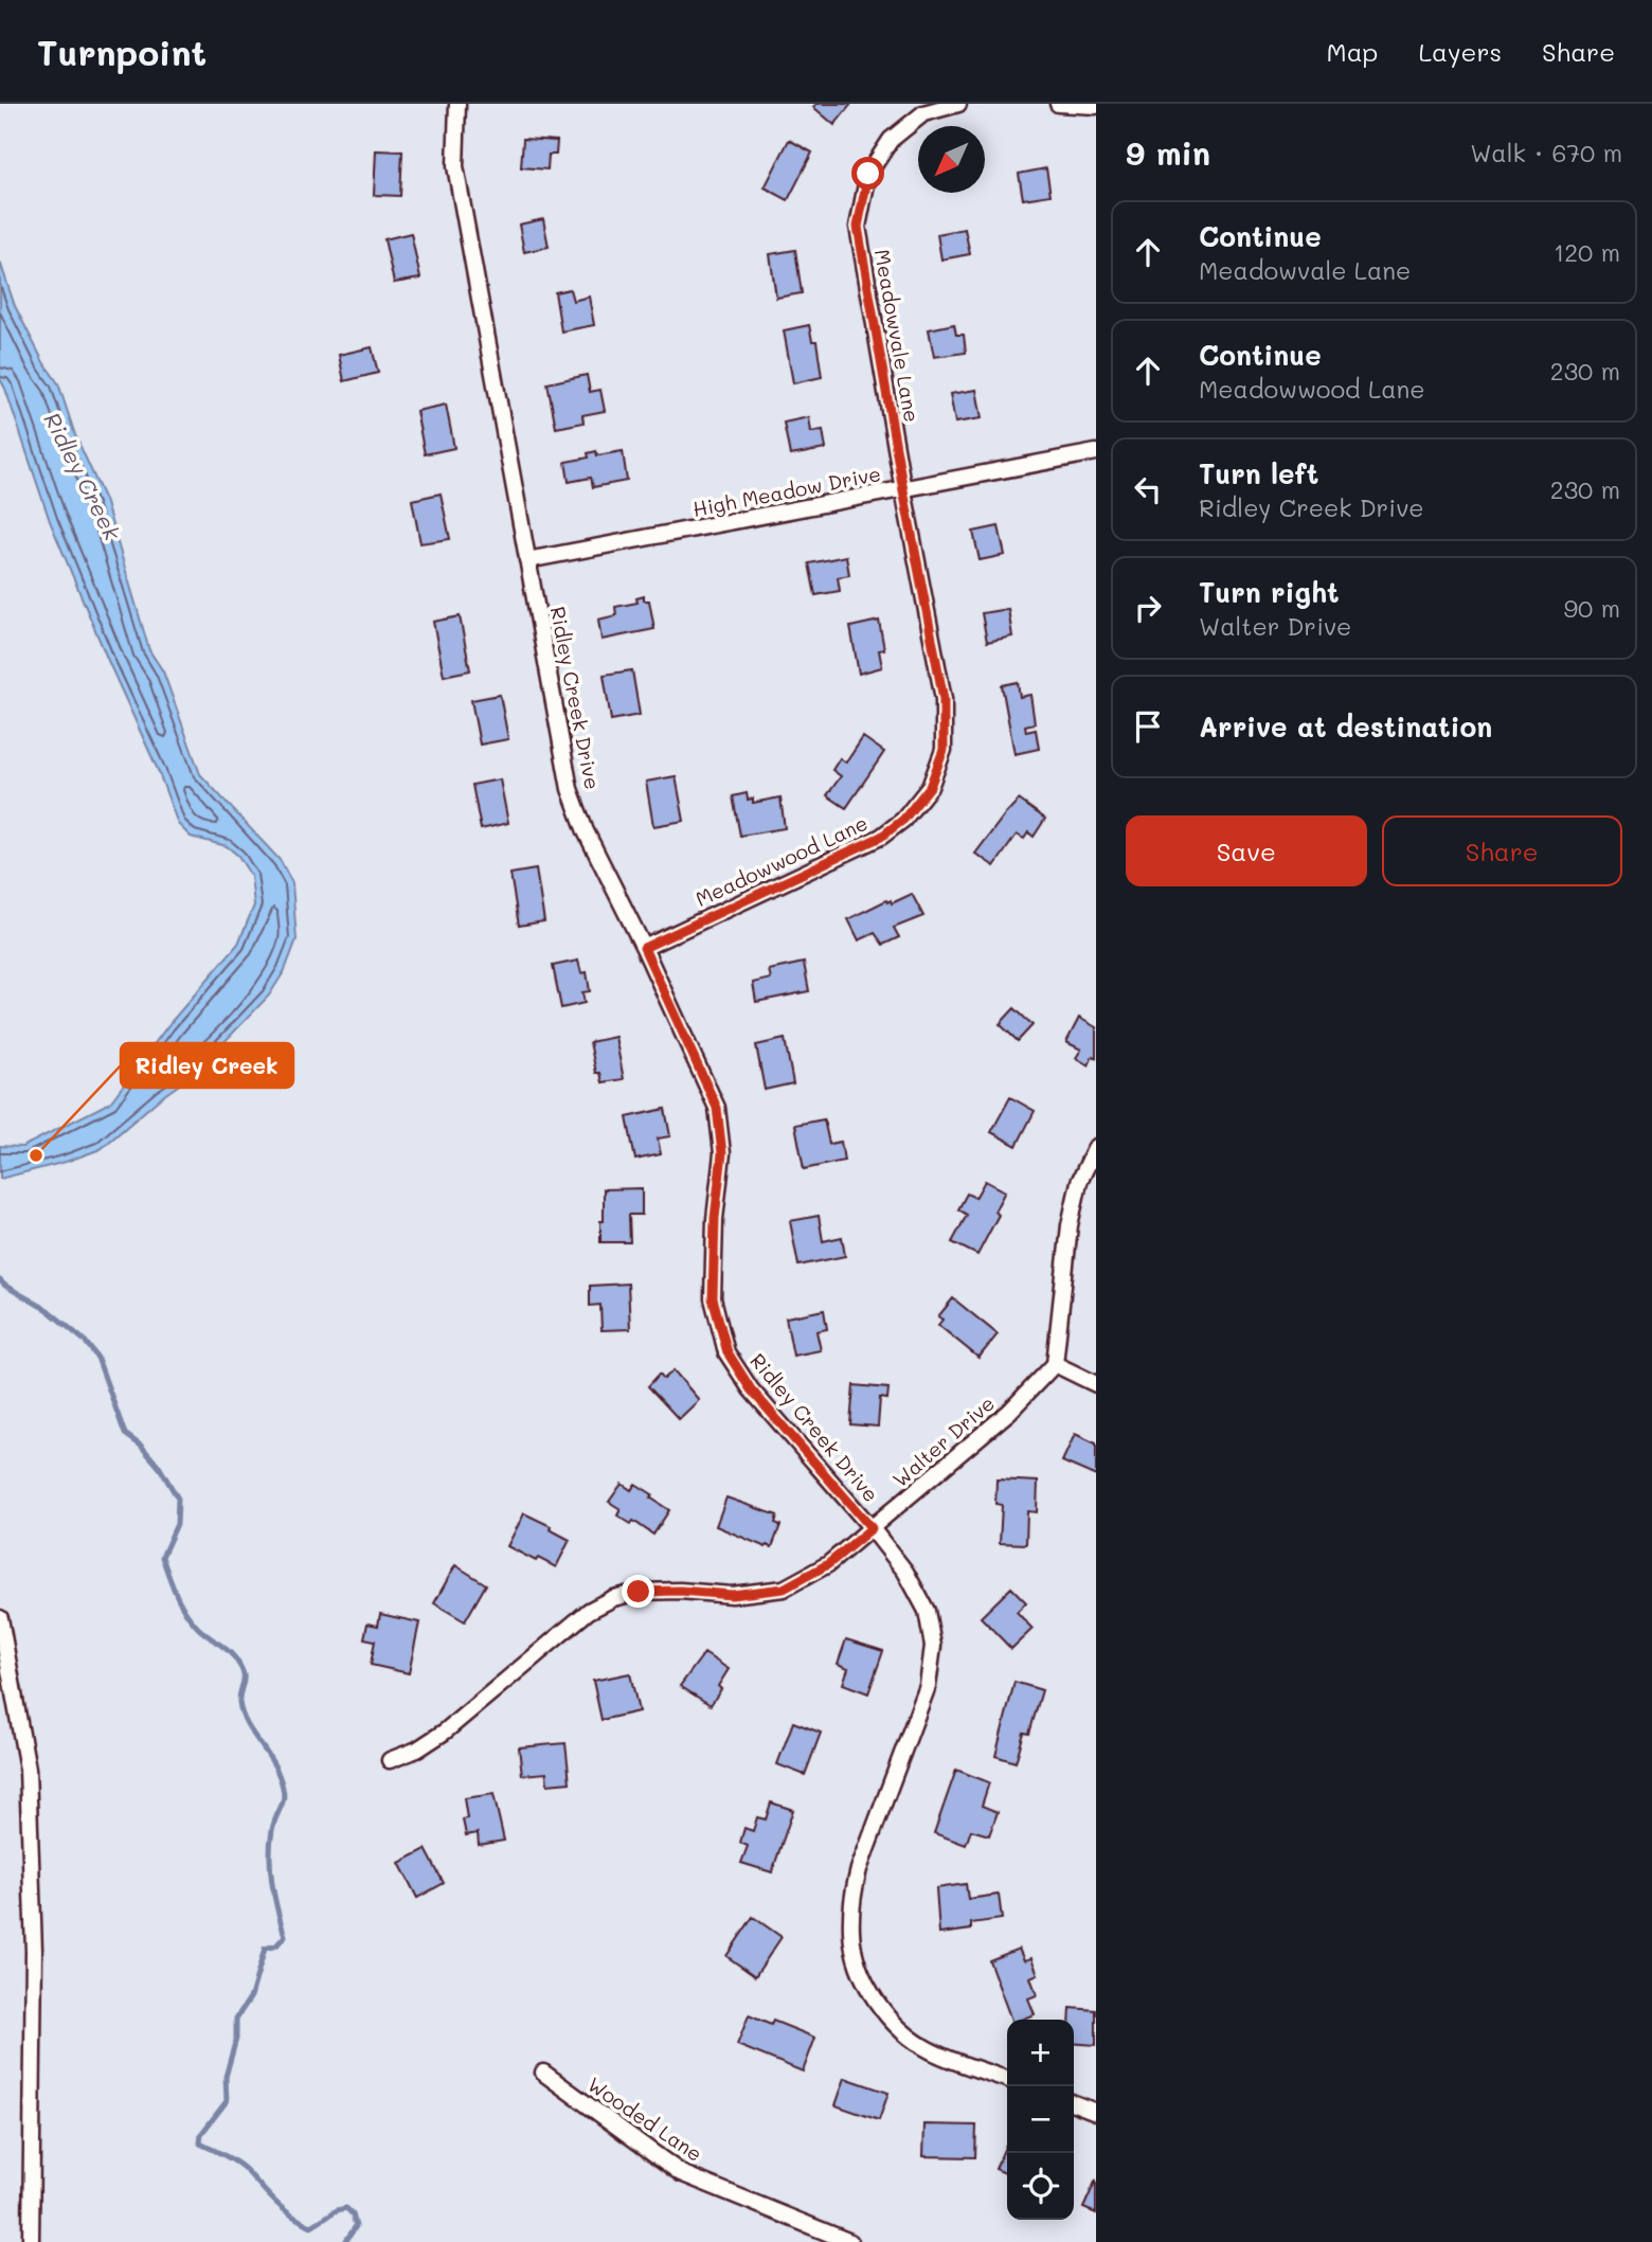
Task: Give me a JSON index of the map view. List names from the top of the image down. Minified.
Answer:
{"streets":{"street":["Meadowvale Lane","High Meadow Drive","Ridley Creek Drive","Meadowwood Lane","Walter Drive","Wooded Lane"]},"crossings":[["Meadowvale Lane","High Meadow Drive"],["Meadowvale Lane","Meadowwood Lane"],["High Meadow Drive","Ridley Creek Drive"],["High Meadow Drive","Meadowwood Lane"],["Ridley Creek Drive","Meadowwood Lane"],["Ridley Creek Drive","Walter Drive"]],"water":["Ridley Creek"],"places":["Ridley Creek"],"north":"bottom left","page":{"header":"Turnpoint","nav":["Map","Layers","Share"],"heading":["9 min","Walk · 670 m"],"list":[["Continue","Meadowvale Lane","120 m"],["Continue","Meadowwood Lane","230 m"],["Turn left","Ridley Creek Drive","230 m"],["Turn right","Walter Drive","90 m"],"Arrive at destination"],"buttons":["Save","Share"],"map_buttons":["+","−"]}}
